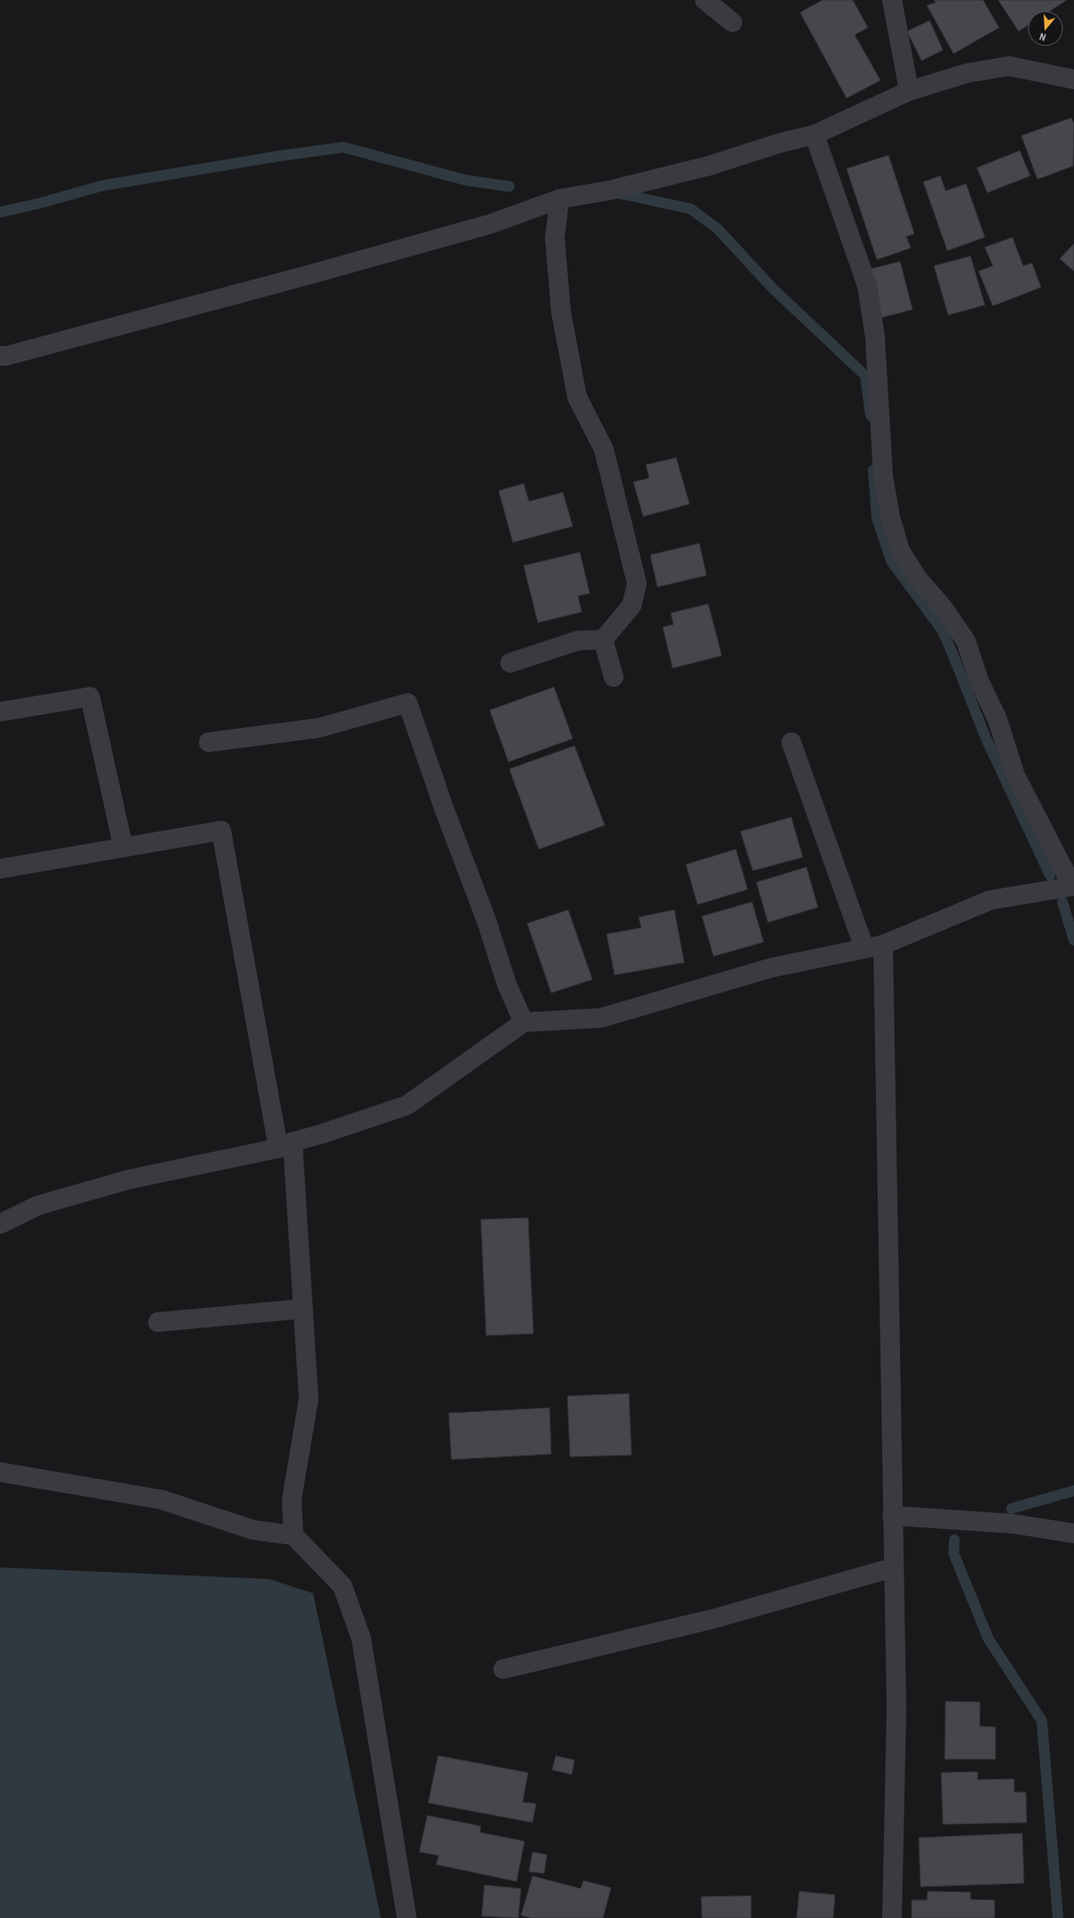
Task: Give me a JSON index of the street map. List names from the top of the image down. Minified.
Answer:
{"north":"bottom"}
